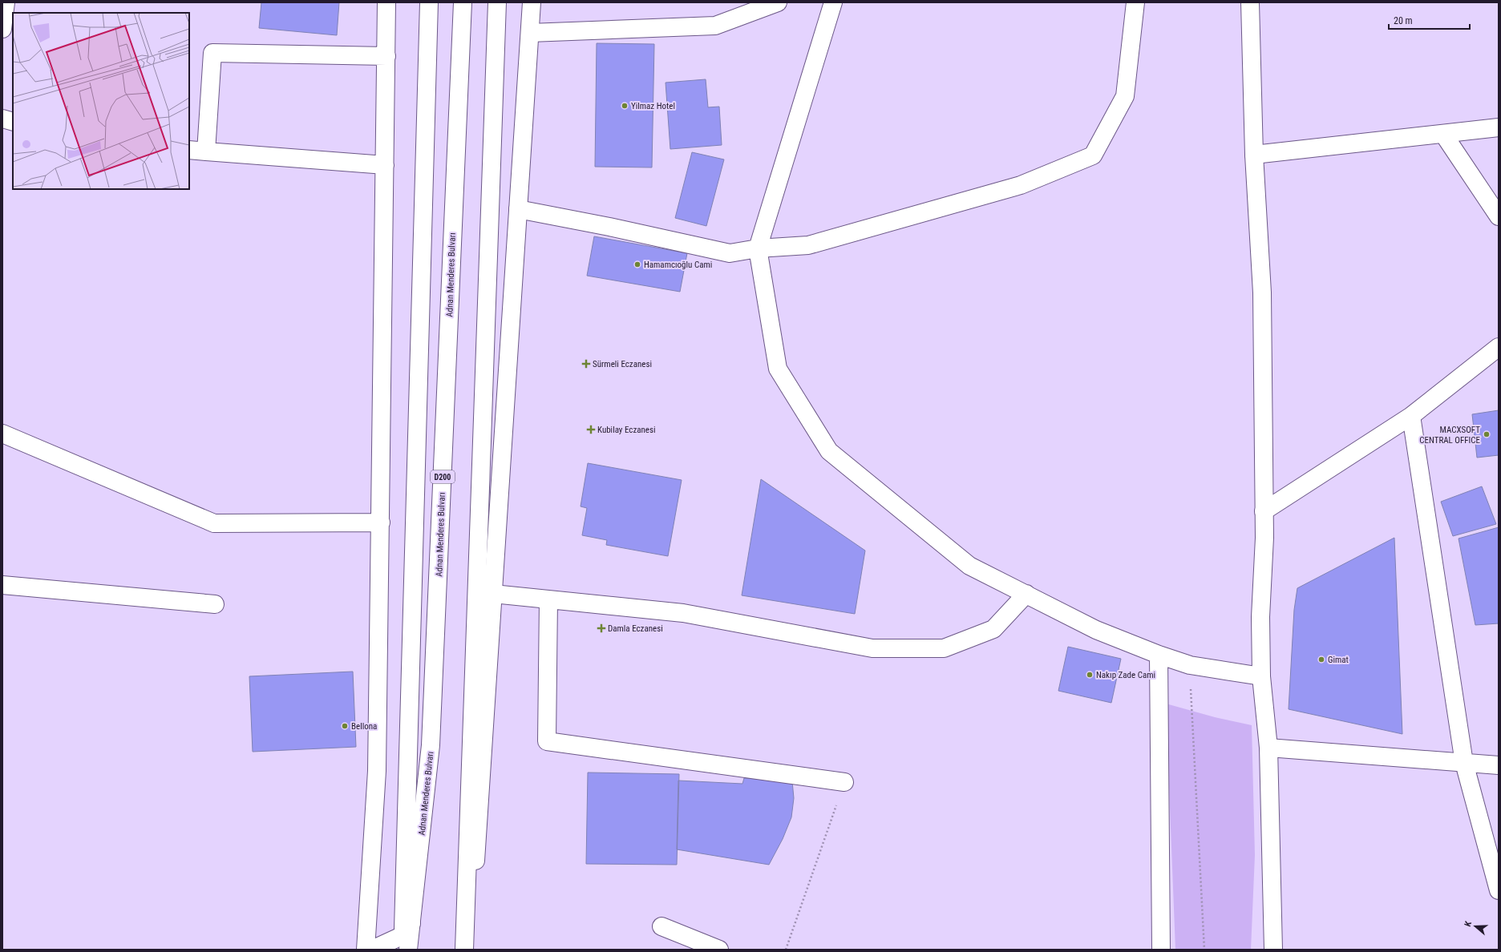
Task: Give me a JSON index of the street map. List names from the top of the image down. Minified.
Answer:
{"streets":{"main road":["Adnan Menderes Bulvarı","D200"]},"places":{"other":["Yilmaz Hotel","Hamamcıoğlu Cami","MACXSOFT CENTRAL OFFICE","Gimat","Nakıp Zade Cami","Bellona"],"health":["Sürmeli Eczanesi","Kubilay Eczanesi","Damla Eczanesi"]},"scale_bar":"20 m","north":"left"}
